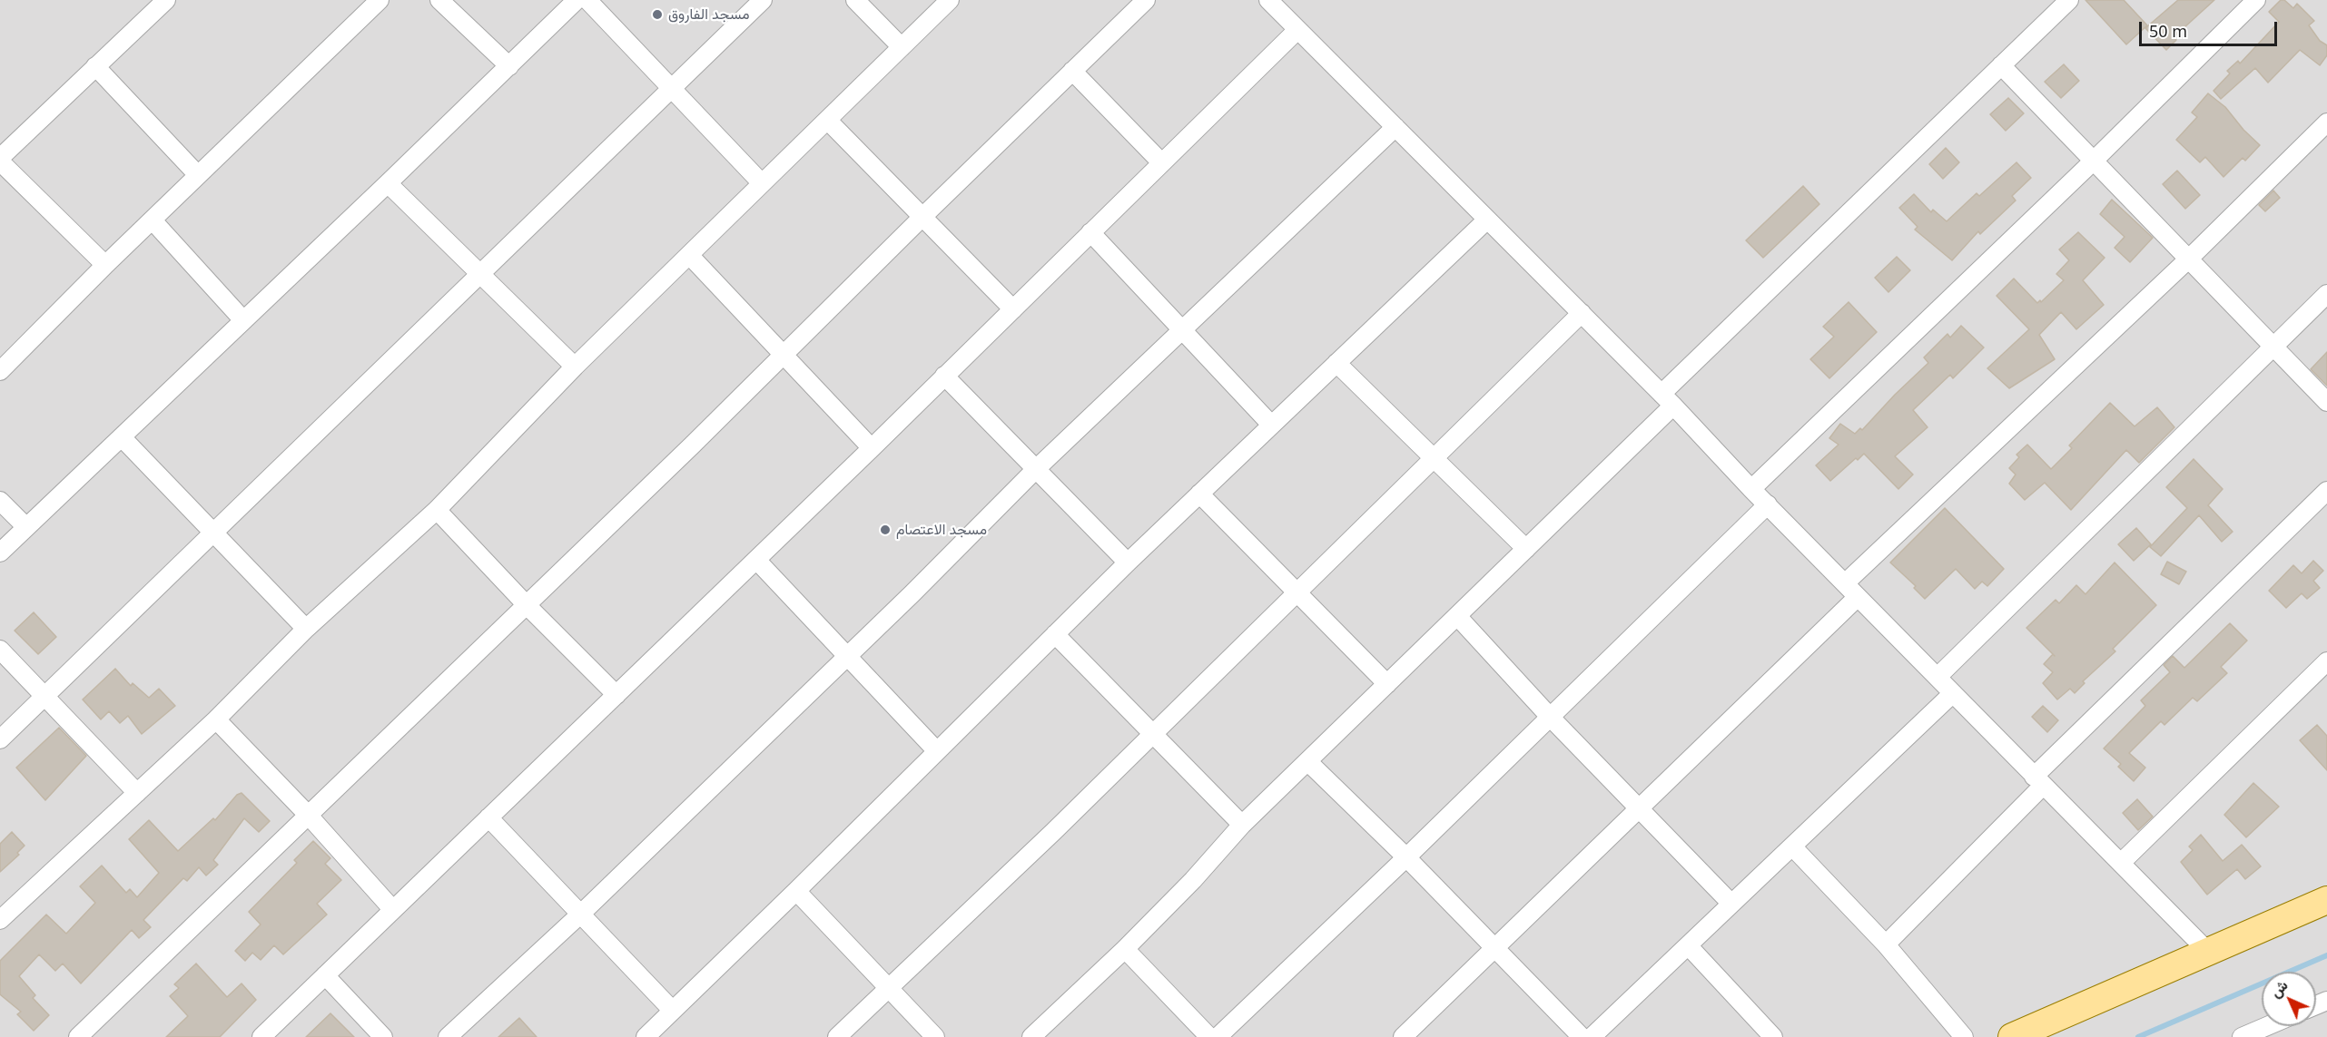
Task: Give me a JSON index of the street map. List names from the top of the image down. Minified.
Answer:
{"places":["مسجد الفاروق","مسجد الاعتصام"],"scale_bar":"50 m","north":"top left"}
